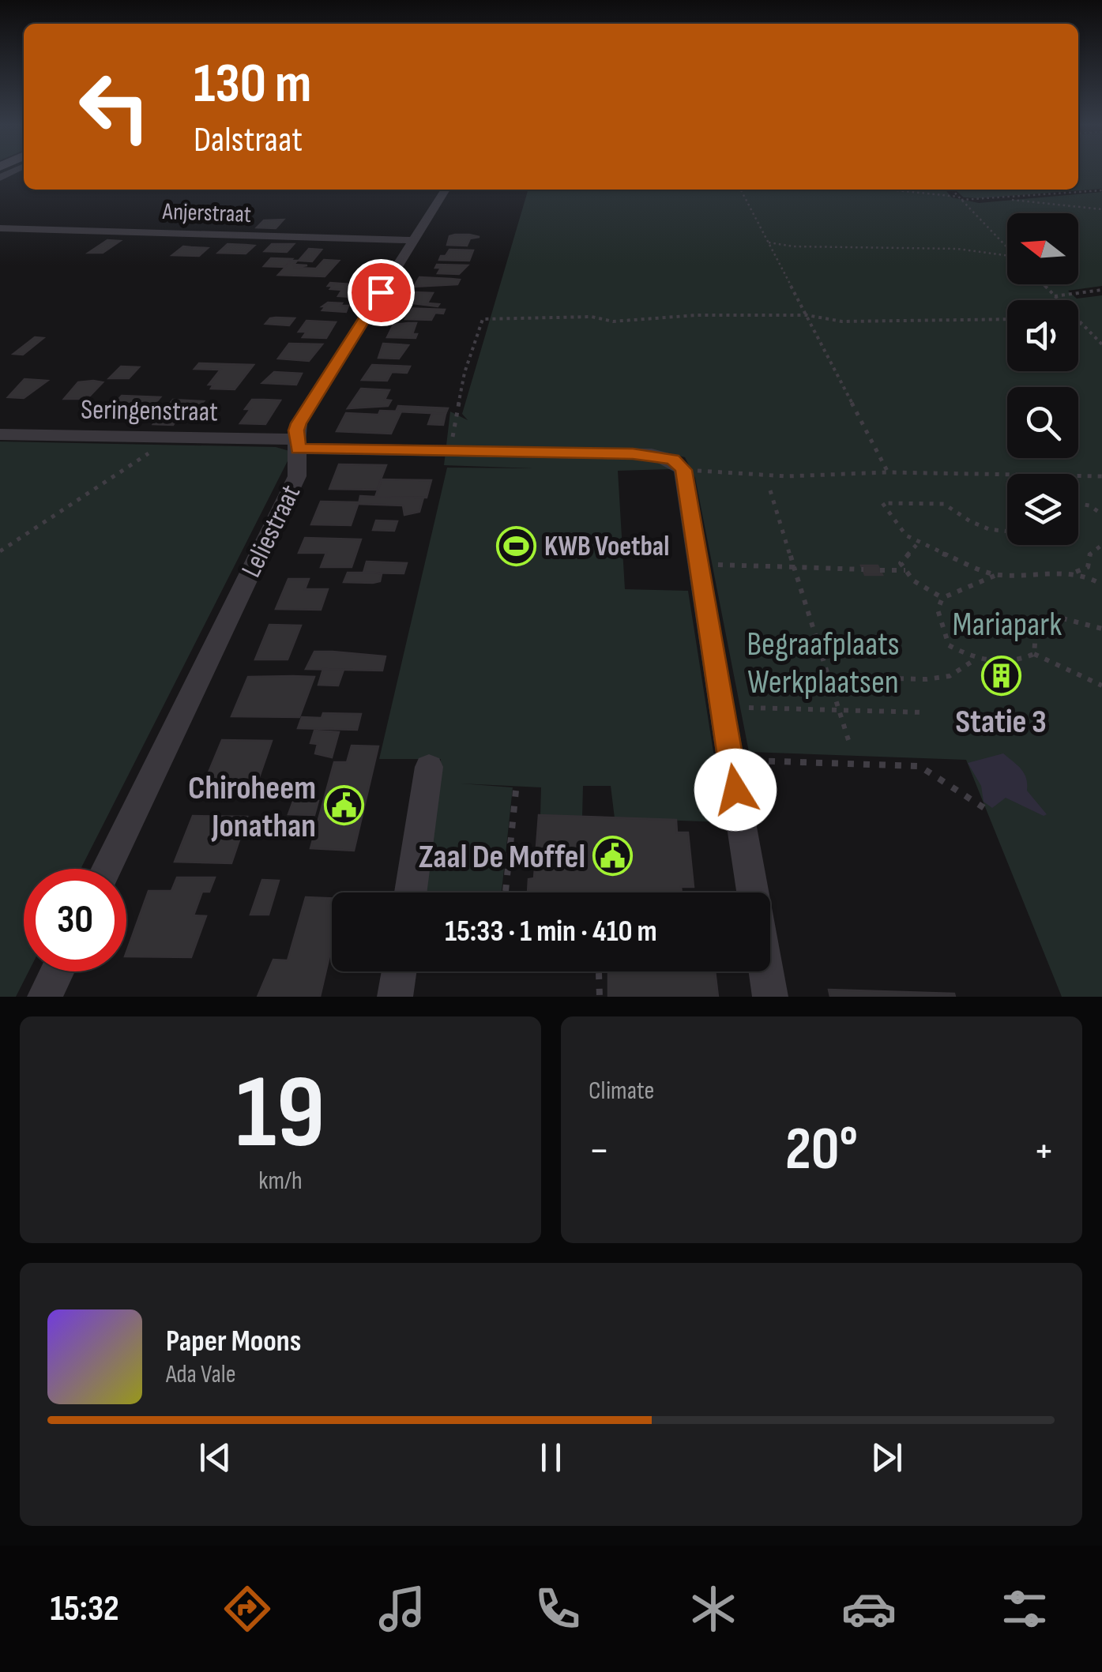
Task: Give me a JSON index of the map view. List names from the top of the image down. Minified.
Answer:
{"streets":{"street":["Anjerstraat","Seringenstraat","Leliestraat"]},"crossings":[["Anjerstraat","Leliestraat"],["Seringenstraat","Leliestraat"]],"parks":["Mariapark","Begraafplaats Werkplaatsen"],"places":{"sports":["KWB Voetbal"],"building":["Statie 3"],"public building":["Chiroheem Jonathan","Zaal De Moffel"]},"north":"left","page":{"turn":["130 m","Dalstraat"],"limit":"30","trip":"15:33 · 1 min · 410 m","tile":[["19","km/h"],"Climate"],"heat":["−","20°","+"],"song":["Paper Moons","Ada Vale"],"tabs":"15:32"}}
